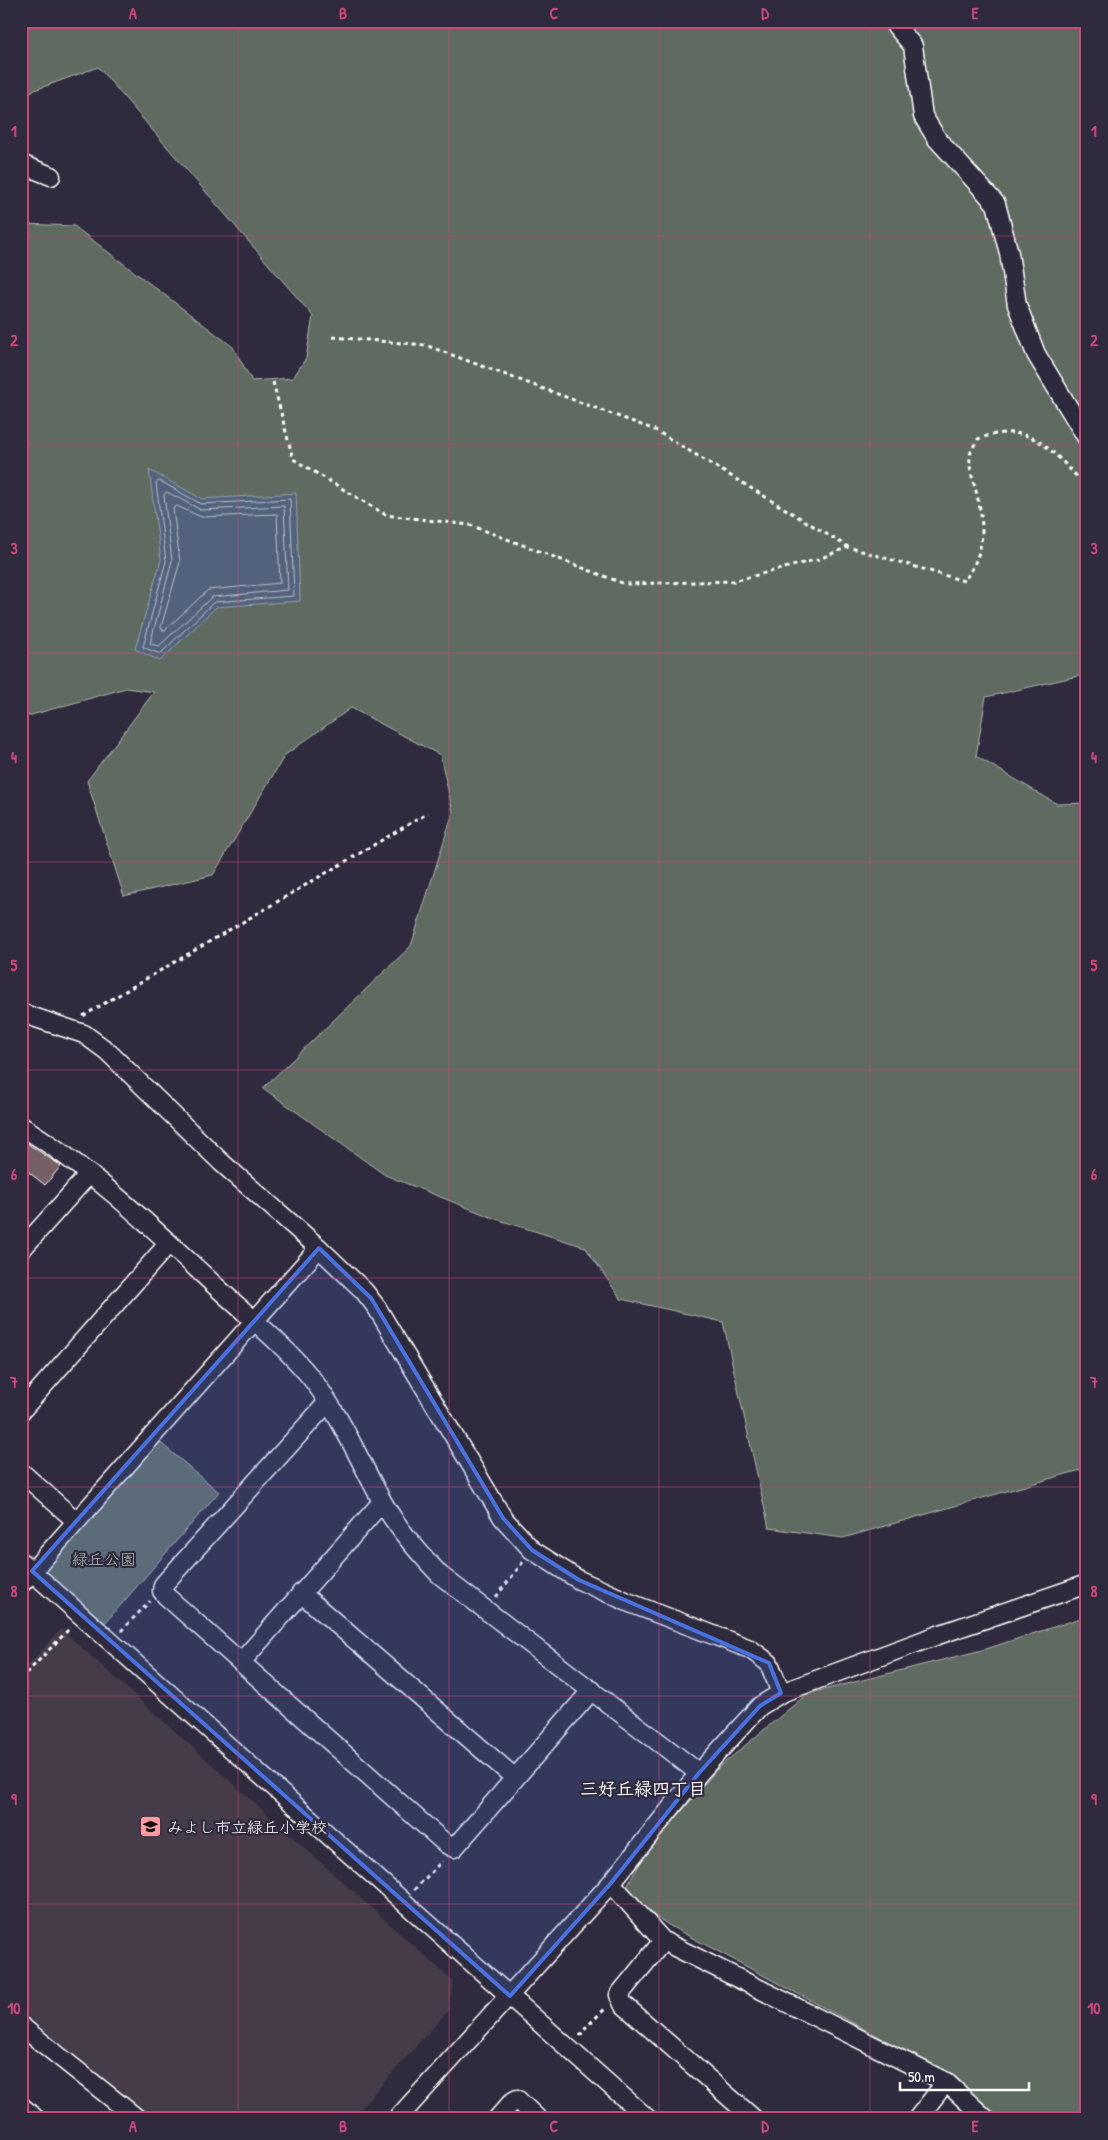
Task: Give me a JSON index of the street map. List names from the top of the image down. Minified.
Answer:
{"districts":["三好丘緑四丁目"],"parks":["緑丘公園"],"places":{"school or university":["みよし市立緑丘小学校"]},"scale_bar":"50 m","grid":{"columns":["A","B","C","D","E"],"rows":["1","2","3","4","5","6","7","8","9","10"]}}
